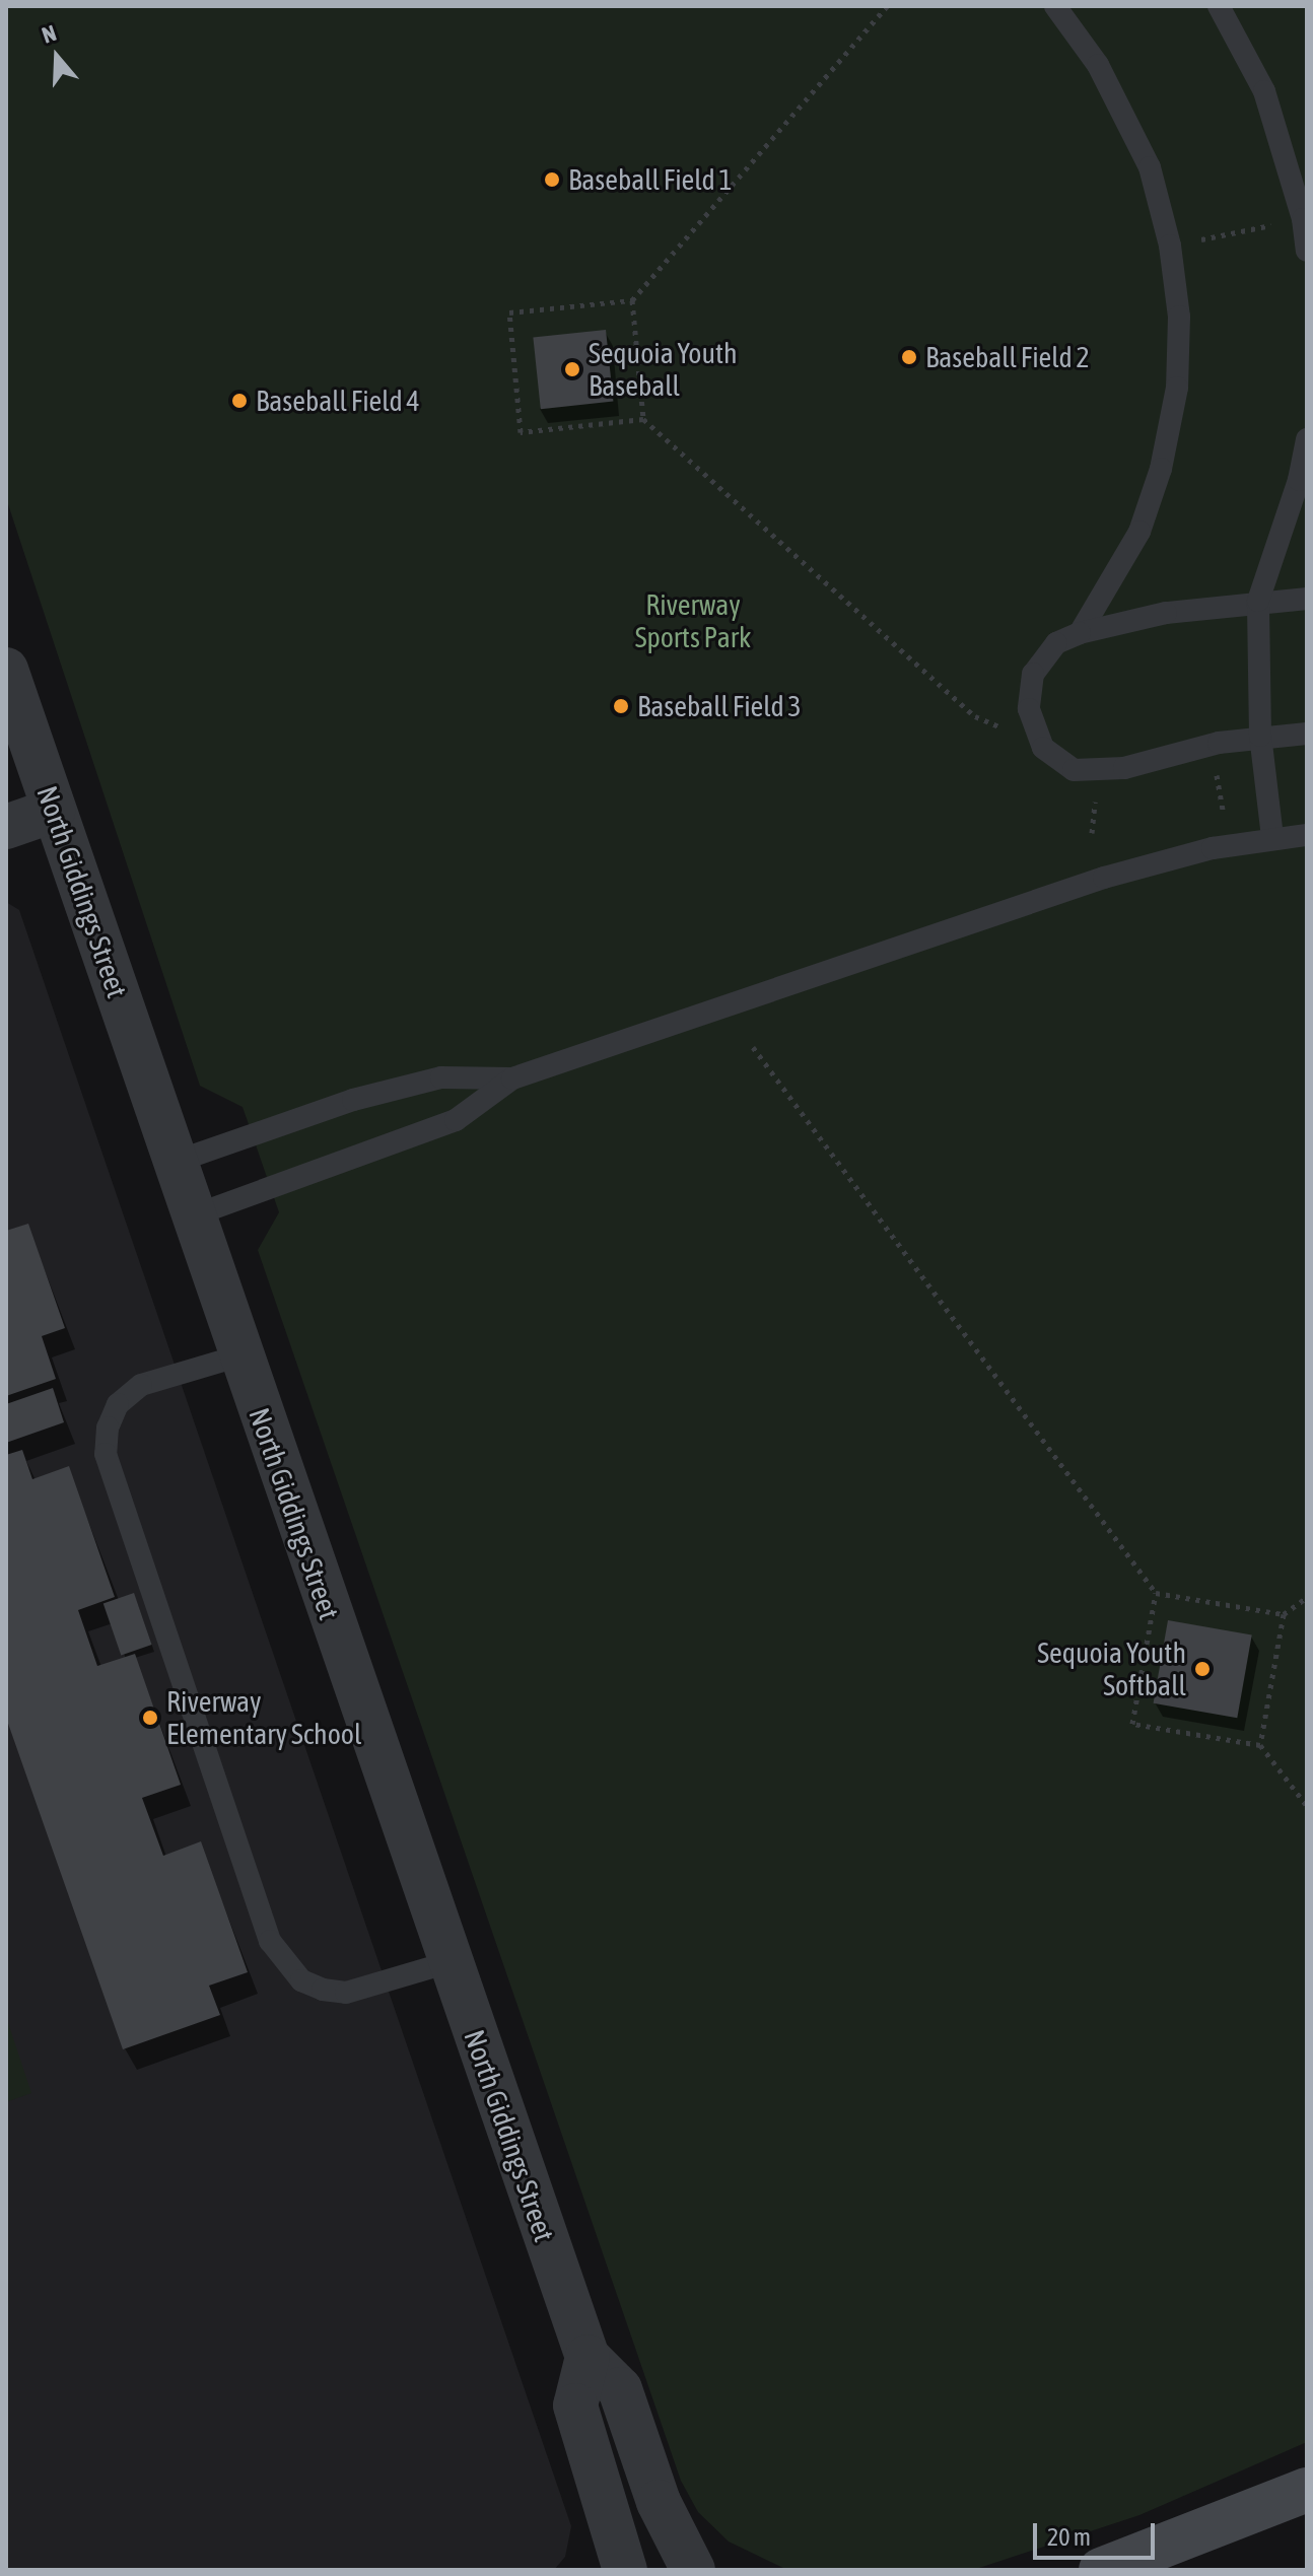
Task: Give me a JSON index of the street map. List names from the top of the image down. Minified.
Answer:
{"streets":{"street":["North Giddings Street"]},"parks":["Riverway Sports Park"],"places":["Baseball Field 1","Baseball Field 2","Sequoia Youth Baseball","Baseball Field 4","Baseball Field 3","Sequoia Youth Softball","Riverway Elementary School"],"scale_bar":"20 m","north":"top"}
